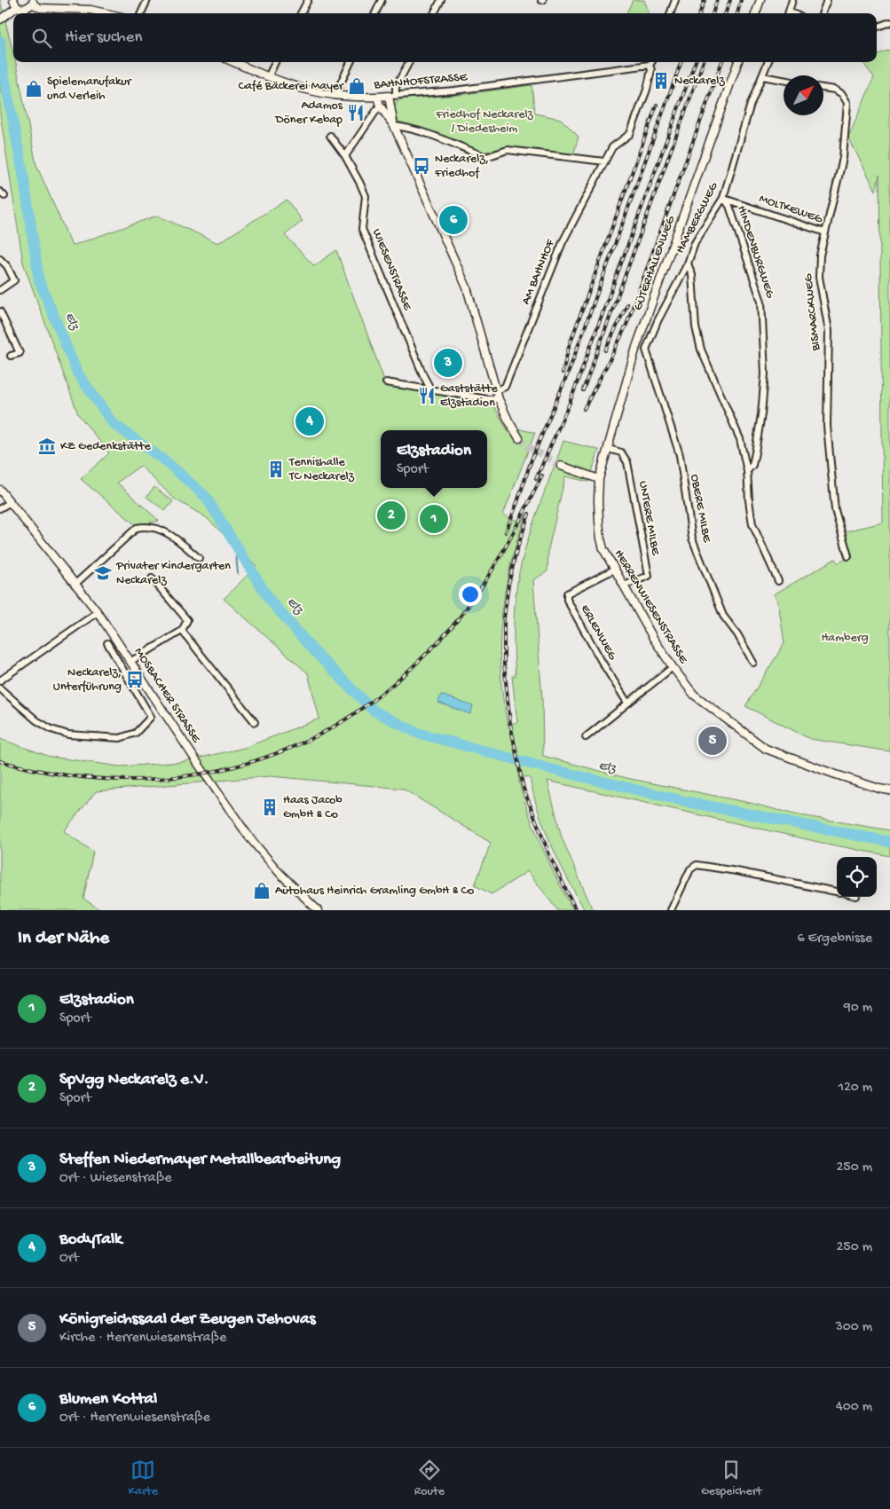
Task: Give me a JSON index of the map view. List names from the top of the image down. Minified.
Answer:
{"streets":{"street":["BAHNHOFSTRASSE","MOLTKEWEG","HAMBERGWEG","HINDENBURGWEG","GÜTERHALLENWEG","WIESENSTRASSE","AM BAHNHOF","BISMARCKWEG","OBERE MILBE","UNTERE MILBE","HERRENWIESENSTRASSE","ERLENWEG","MOSBACHER STRASSE"]},"crossings":[["BAHNHOFSTRASSE","AM BAHNHOF"],["MOLTKEWEG","HAMBERGWEG"],["MOLTKEWEG","HINDENBURGWEG"],["MOLTKEWEG","BISMARCKWEG"],["HAMBERGWEG","HINDENBURGWEG"],["HAMBERGWEG","OBERE MILBE"],["GÜTERHALLENWEG","UNTERE MILBE"],["GÜTERHALLENWEG","HERRENWIESENSTRASSE"],["UNTERE MILBE","HERRENWIESENSTRASSE"],["HERRENWIESENSTRASSE","ERLENWEG"]],"water":["Elz"],"parks":["Friedhof Neckarelz / Diedesheim","Hamberg"],"places":{"building":["Neckarelz","Tennishalle TC Neckarelz","Haas Jacob GmbH & Co"],"shop":["Café Bäckerei Mayer","Spielemanufakur und Verleih","Autohaus Heinrich Gramling GmbH & Co"],"restaurant":["Adamos Döner Kebap","Gaststätte Elzstadion"],"bus stop":["Neckarelz, Friedhof","Neckarelz, Unterführung"],"museum":["KZ Gedenkstätte"],"school or university":["Privater Kindergarten Neckarelz"]},"north":"top right","page":{"search":"Hier suchen","pins":["6","3","4","2","1","5"],"popup":["Elzstadion","Sport"],"heading":["In der Nähe","6 Ergebnisse"],"list":[{"mark":"1","name":"Elzstadion","note":"Sport","value":"90 m"},{"mark":"2","name":"SpVgg Neckarelz e.V.","note":"Sport","value":"120 m"},{"mark":"3","name":"Steffen Niedermayer Metallbearbeitung","note":"Ort · Wiesenstraße","value":"250 m"},{"mark":"4","name":"BodyTalk","note":"Ort","value":"250 m"},{"mark":"5","name":"Königreichssaal der Zeugen Jehovas","note":"Kirche · Herrenwiesenstraße","value":"300 m"},{"mark":"6","name":"Blumen Kottal","note":"Ort · Herrenwiesenstraße","value":"400 m"}],"nav":["Karte","Route","Gespeichert"]}}
